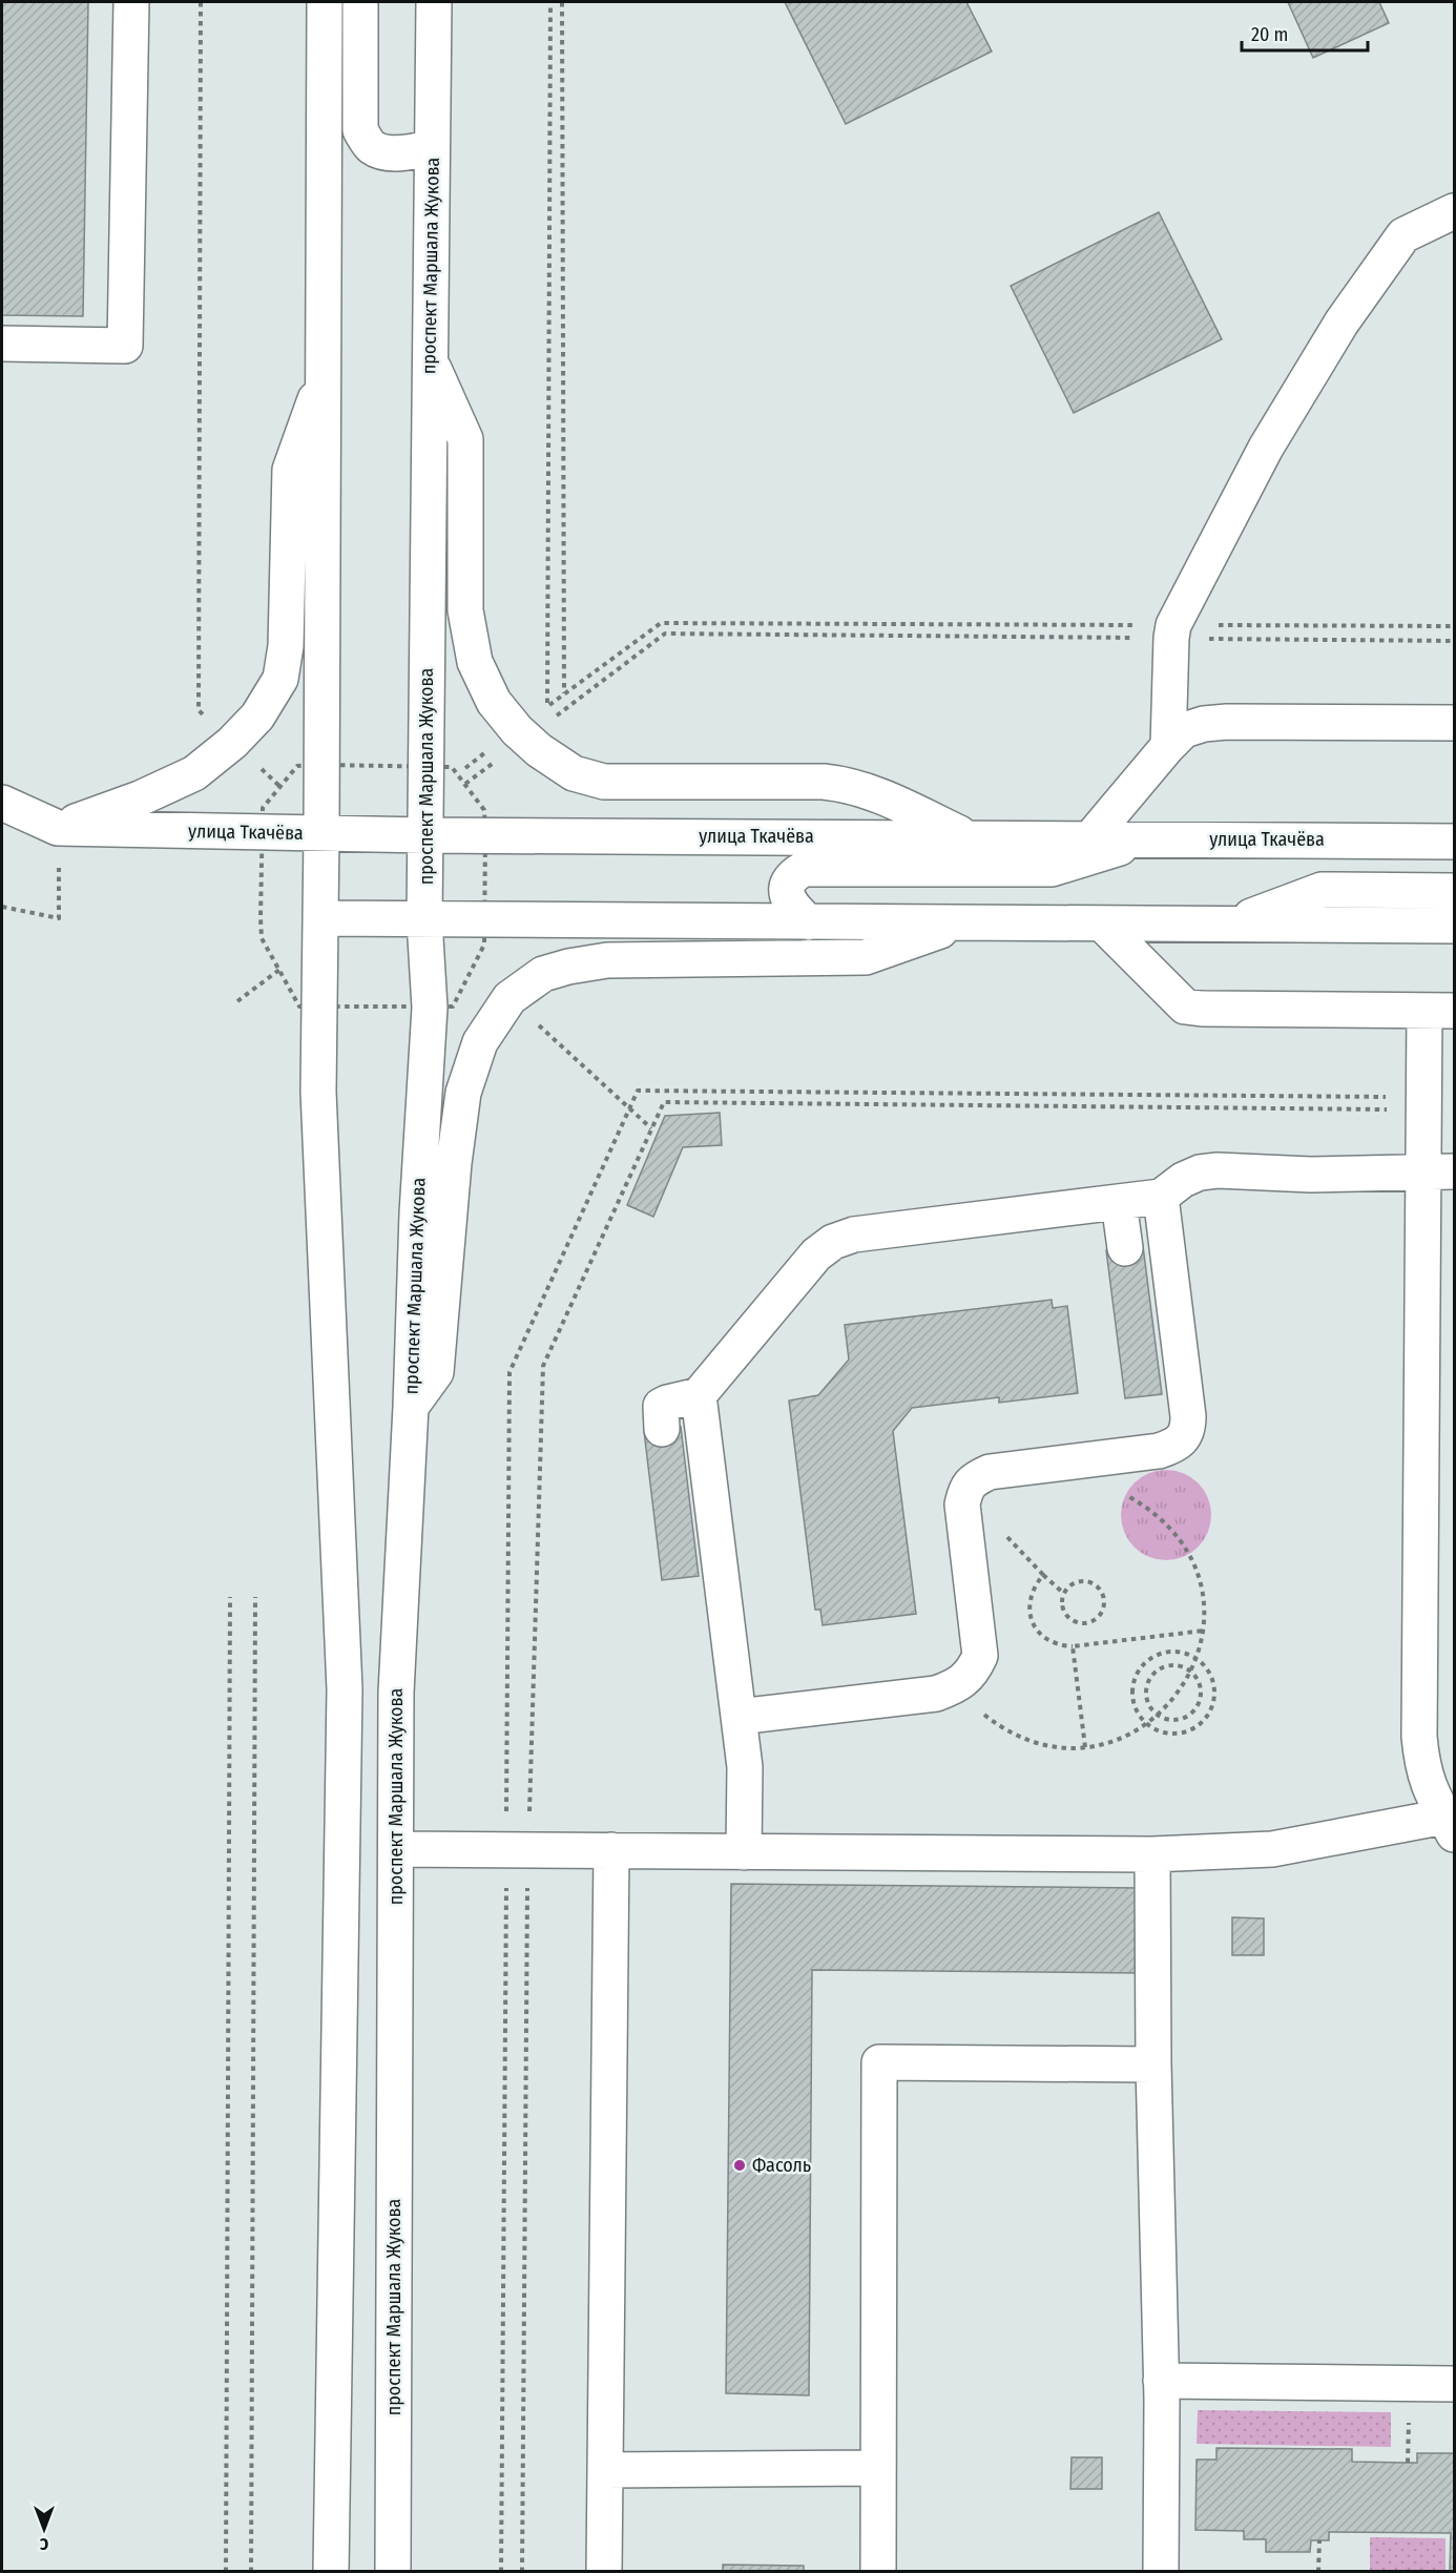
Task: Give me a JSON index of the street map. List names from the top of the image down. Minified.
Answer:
{"streets":{"street":["проспект Маршала Жукова","улица Ткачёва"]},"crossings":[["проспект Маршала Жукова","улица Ткачёва"]],"places":["Фасоль"],"scale_bar":"20 m","north":"bottom"}
